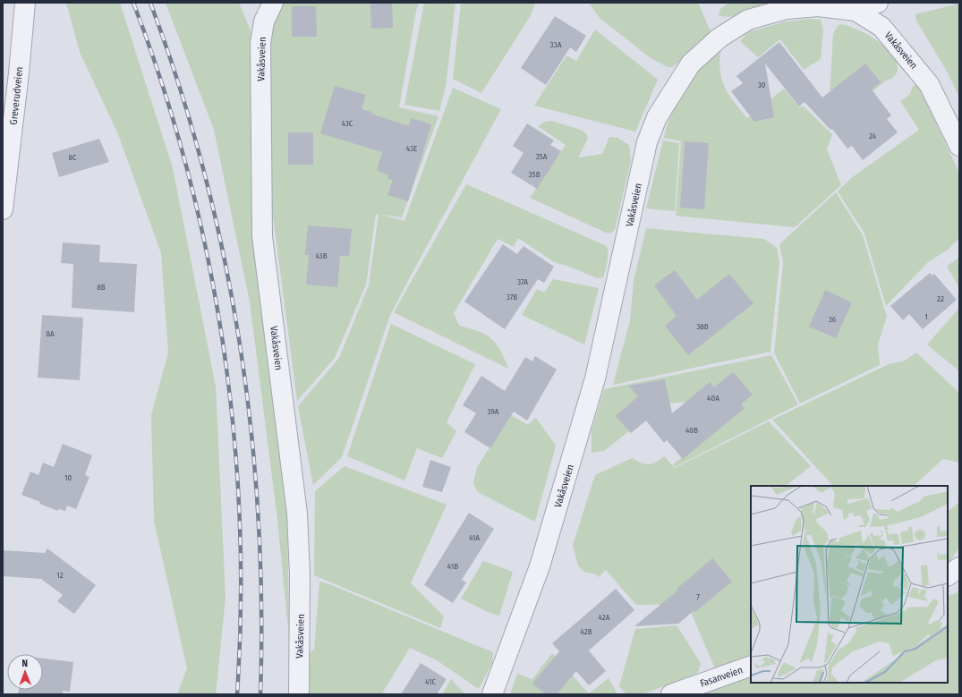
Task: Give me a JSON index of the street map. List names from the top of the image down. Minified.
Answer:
{"streets":{"street":["Vakåsveien","Greverudveien","Fasanveien"]},"house_numbers":["33A","30","43C","24","43E","35A","8C","35B","43B","37A","8B","37B","22","1","36","38B","8A","40A","39A","40B","10","41A","41B","12","7","42A","42B","41C"],"north":"top"}
